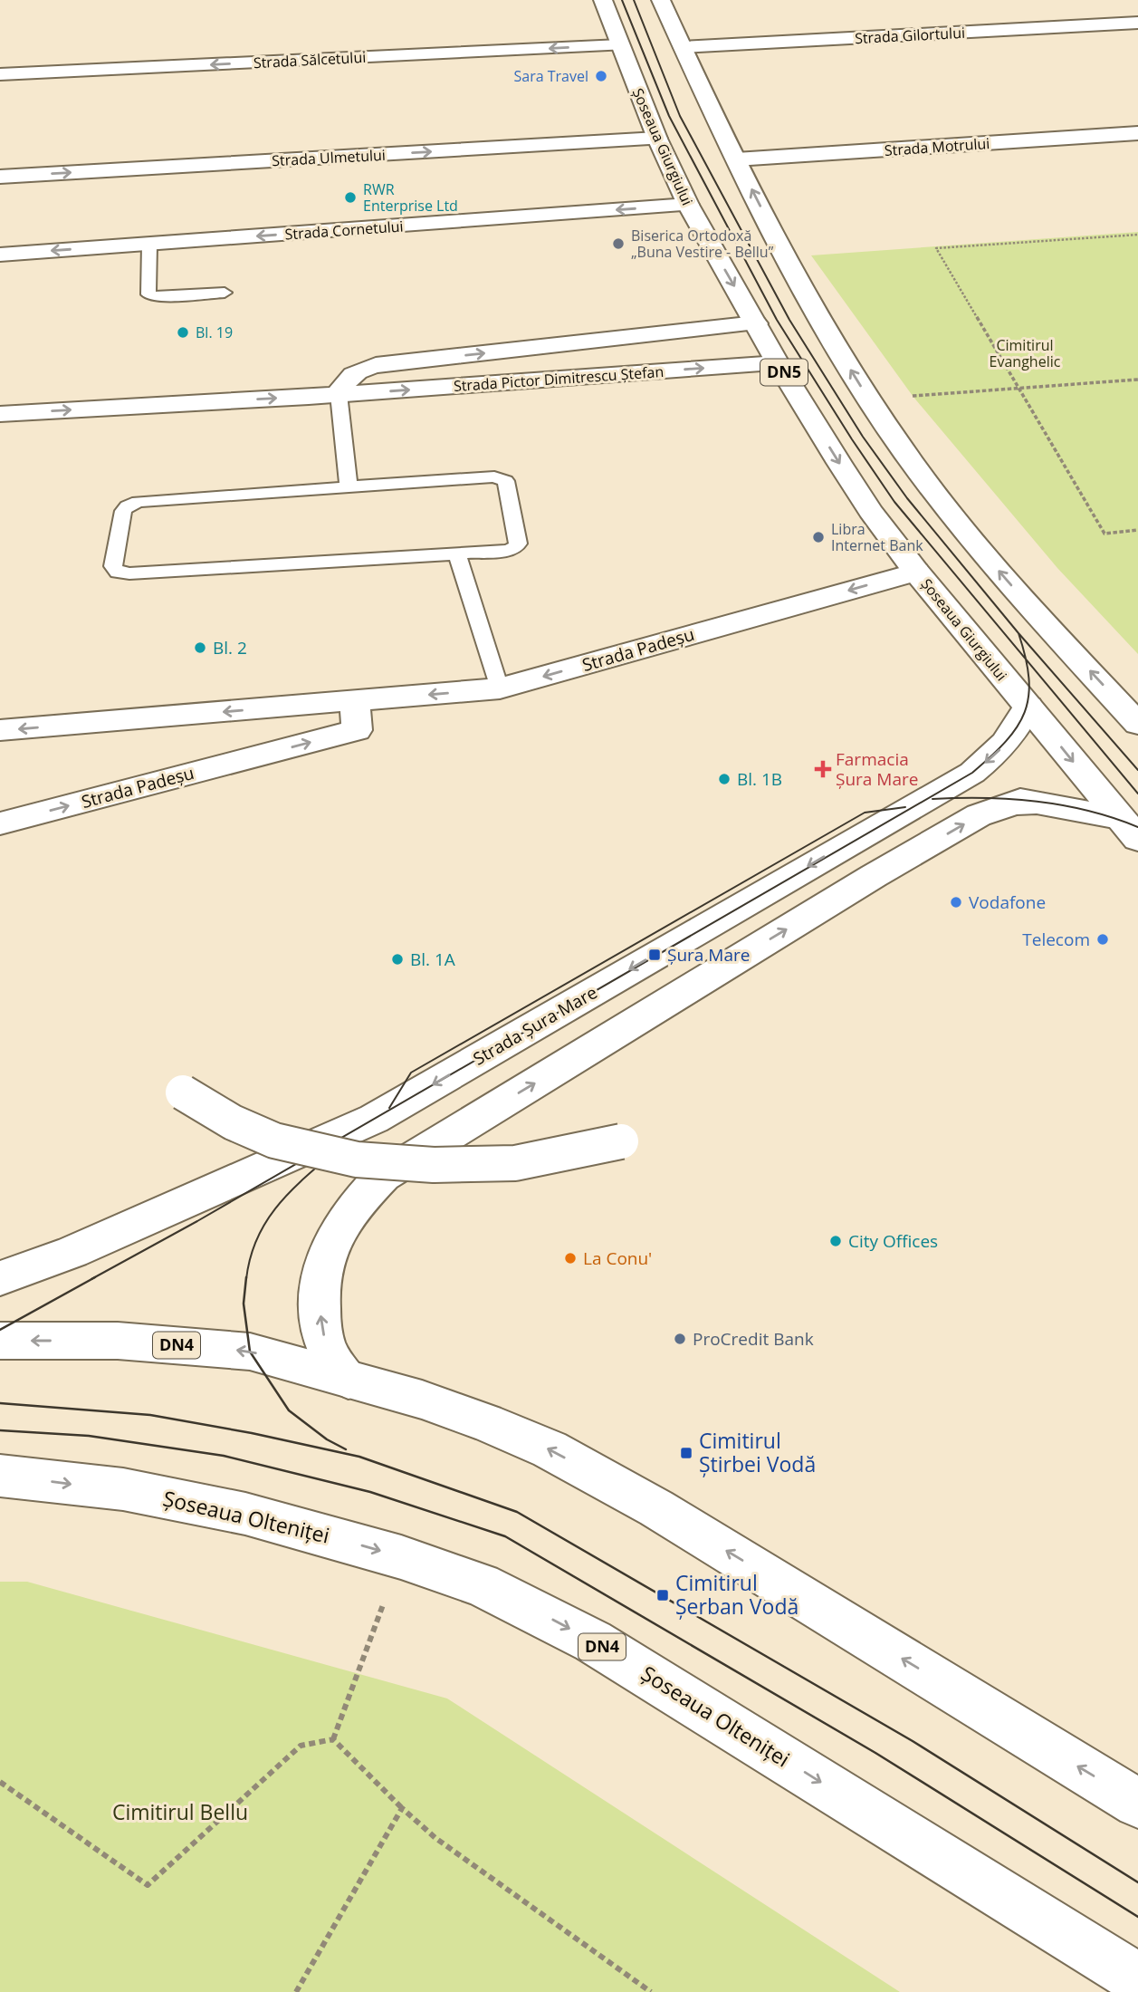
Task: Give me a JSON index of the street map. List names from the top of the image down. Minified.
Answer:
{"streets":{"street":["Strada Gilortului","Strada Sălcetului","Șoseaua Giurgiului","Strada Motrului","Strada Ulmetului","Strada Cornetului","DN5","Strada Pictor Dimitrescu Ștefan","Strada Padeșu","Strada Șura Mare","DN4","Șoseaua Olteniței"]},"crossings":[["Strada Sălcetului","Șoseaua Giurgiului"],["Șoseaua Giurgiului","Strada Ulmetului"],["Șoseaua Giurgiului","Strada Cornetului"],["Șoseaua Giurgiului","Strada Pictor Dimitrescu Ștefan"],["Șoseaua Giurgiului","Strada Padeșu"],["Șoseaua Giurgiului","Strada Șura Mare"]],"one_way":["Strada Sălcetului","Strada Ulmetului","Strada Cornetului","Strada Pictor Dimitrescu Ștefan","Strada Șura Mare"],"parks":["Cimitirul Evanghelic","Cimitirul Bellu"],"places":{"other":["Sara Travel","RWR Enterprise Ltd","Biserica Ortodoxă „Buna Vestire - Bellu”","Bl. 19","Libra Internet Bank","Bl. 2","Bl. 1B","Vodafone","Telecom","Bl. 1A","City Offices","La Conu'","ProCredit Bank"],"health":["Farmacia Șura Mare"],"transit":["Șura Mare","Cimitirul Știrbei Vodă","Cimitirul Șerban Vodă"]}}
